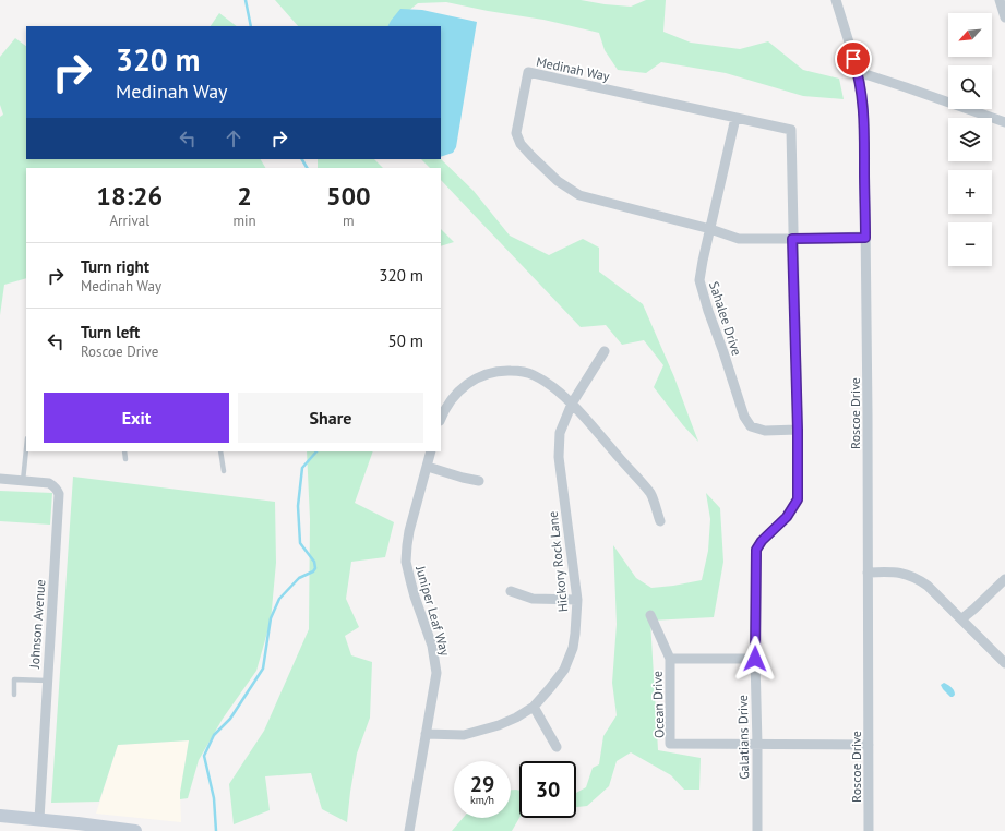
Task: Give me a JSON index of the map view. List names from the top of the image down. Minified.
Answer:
{"streets":{"street":["Medinah Way","Sahalee Drive","Roscoe Drive","Hickory Rock Lane","Juniper Leaf Way","Johnson Avenue","Ocean Drive","Galatians Drive"]},"crossings":[["Medinah Way","Sahalee Drive"],["Medinah Way","Roscoe Drive"],["Medinah Way","Galatians Drive"],["Sahalee Drive","Galatians Drive"],["Roscoe Drive","Ocean Drive"],["Hickory Rock Lane","Juniper Leaf Way"],["Ocean Drive","Galatians Drive"]],"north":"bottom left","page":{"map_buttons":["+","−"],"turn":["320 m","Medinah Way"],"eta":["18:26","Arrival","2","min","500","m"],"list":[{"name":"Turn right","note":"Medinah Way","value":"320 m"},{"name":"Turn left","note":"Roscoe Drive","value":"50 m"}],"buttons":["Exit","Share"],"speed":"29 km/h","limit":"30"}}
